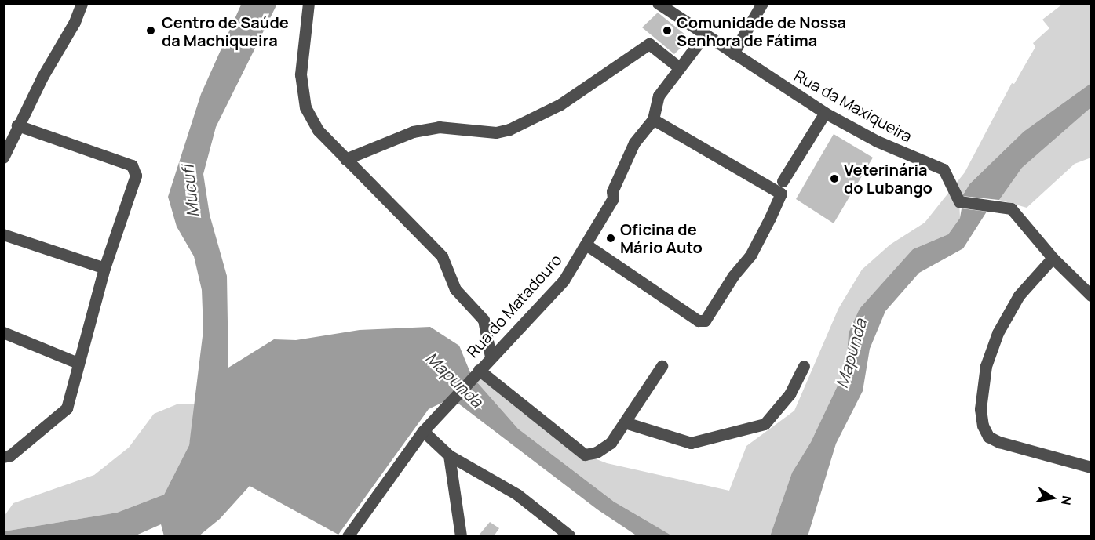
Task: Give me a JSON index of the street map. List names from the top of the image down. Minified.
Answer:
{"streets":{"street":["Rua da Maxiqueira","Rua do Matadouro"]},"crossings":[["Rua da Maxiqueira","Rua do Matadouro"]],"water":["Mucufi","Mapunda"],"places":["Centro de Saúde da Machiqueira","Comunidade de Nossa Senhora de Fátima","Veterinária do Lubango","Oficina de Mário Auto"],"north":"right"}
